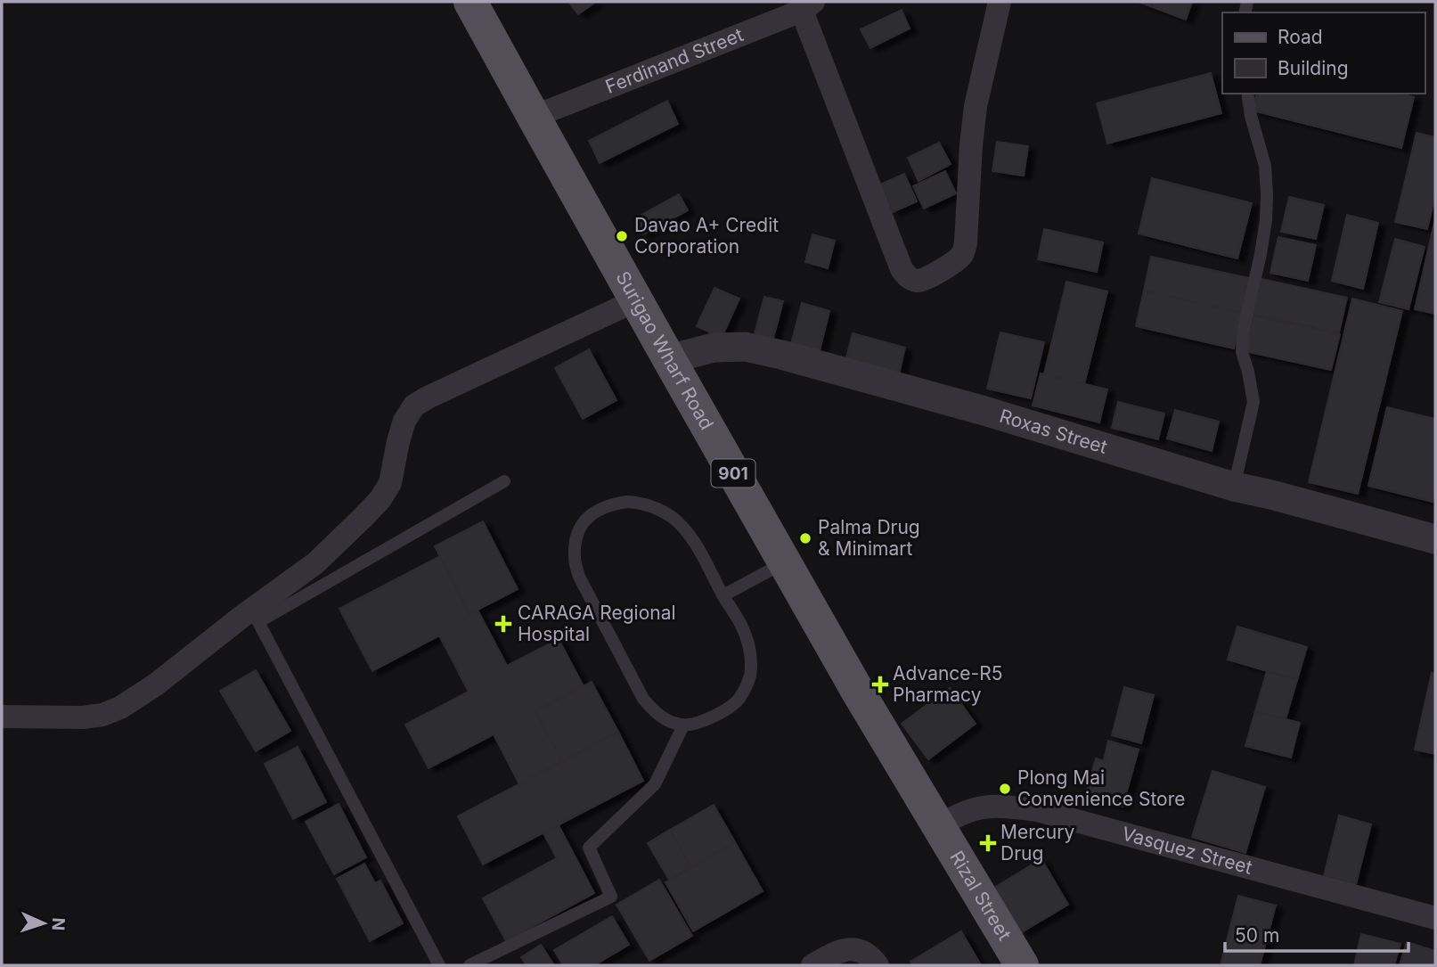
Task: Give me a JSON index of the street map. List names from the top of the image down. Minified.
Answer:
{"streets":{"main road":["Surigao Wharf Road","901","Rizal Street"],"street":["Ferdinand Street","Roxas Street","Vasquez Street"]},"crossings":[["Ferdinand Street","Surigao Wharf Road"],["Surigao Wharf Road","Roxas Street"],["Surigao Wharf Road","Vasquez Street"],["Surigao Wharf Road","Rizal Street"],["Vasquez Street","Rizal Street"]],"places":{"other":["Davao A+ Credit Corporation","Palma Drug & Minimart","Plong Mai Convenience Store"],"health":["CARAGA Regional Hospital","Advance-R5 Pharmacy","Mercury Drug"]},"legend":["Road","Building"],"scale_bar":"50 m","north":"right"}
